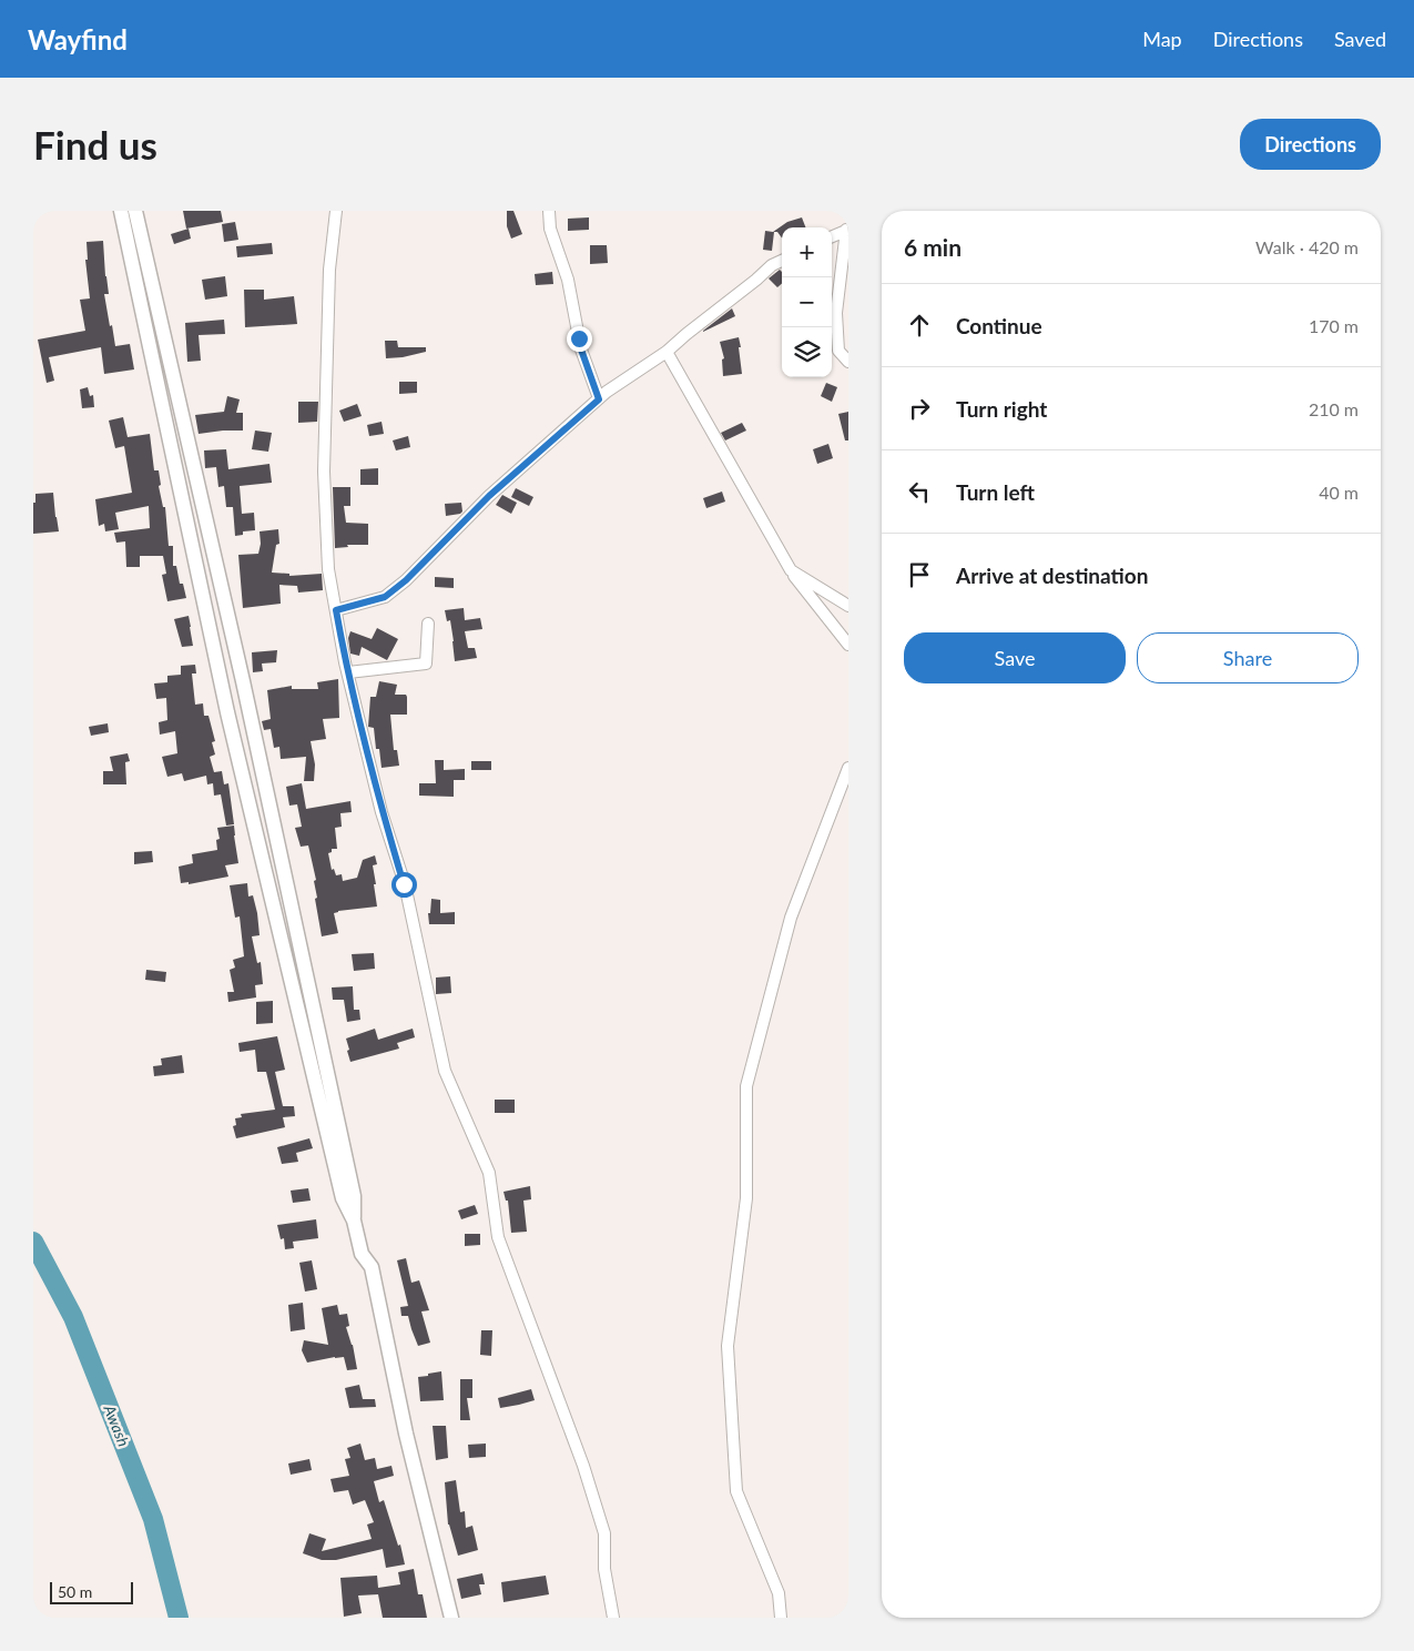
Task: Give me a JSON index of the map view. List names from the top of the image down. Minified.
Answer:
{"water":["Awash"],"scale_bar":"50 m","page":{"header":"Wayfind","nav":["Map","Directions","Saved"],"buttons":["Directions",["Save","Share"]],"title":"Find us","heading":["6 min","Walk · 420 m"],"map_buttons":["+","−"],"list":[["Continue","170 m"],["Turn right","210 m"],["Turn left","40 m"],"Arrive at destination"],"scale":"50 m"}}
